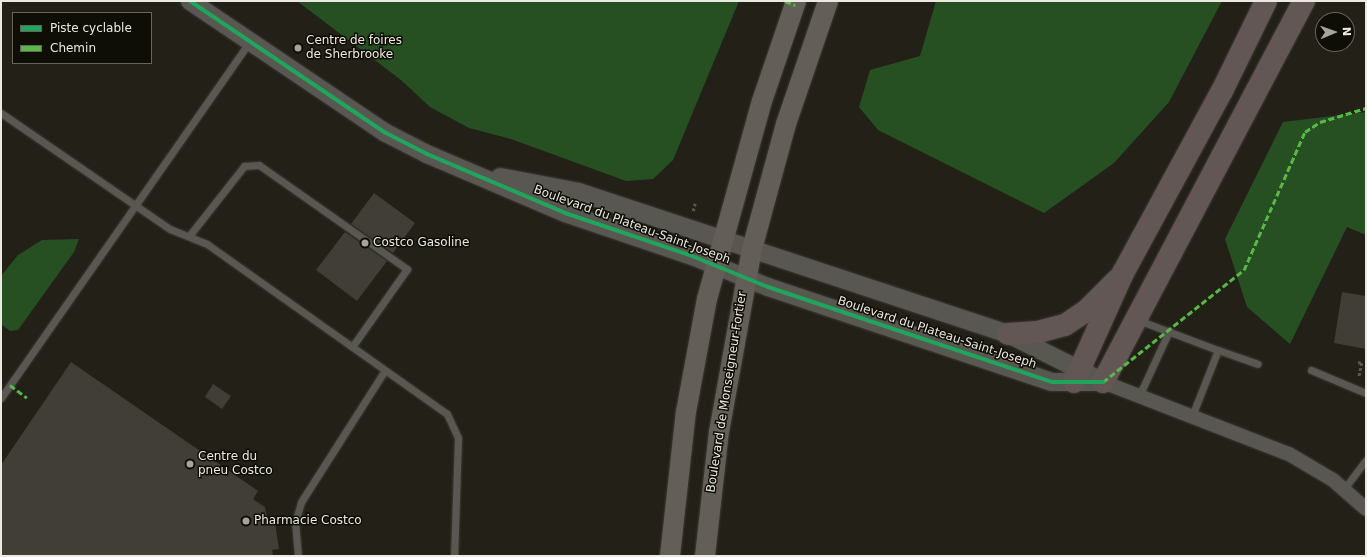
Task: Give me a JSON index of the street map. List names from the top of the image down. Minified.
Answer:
{"streets":{"main road":["Boulevard de Monseigneur-Fortier"],"street":["Boulevard du Plateau-Saint-Joseph"]},"crossings":[["Boulevard du Plateau-Saint-Joseph","Boulevard de Monseigneur-Fortier"]],"places":["Centre de foires de Sherbrooke","Costco Gasoline","Centre du pneu Costco","Pharmacie Costco"],"legend":["Piste cyclable","Chemin"],"north":"right"}
